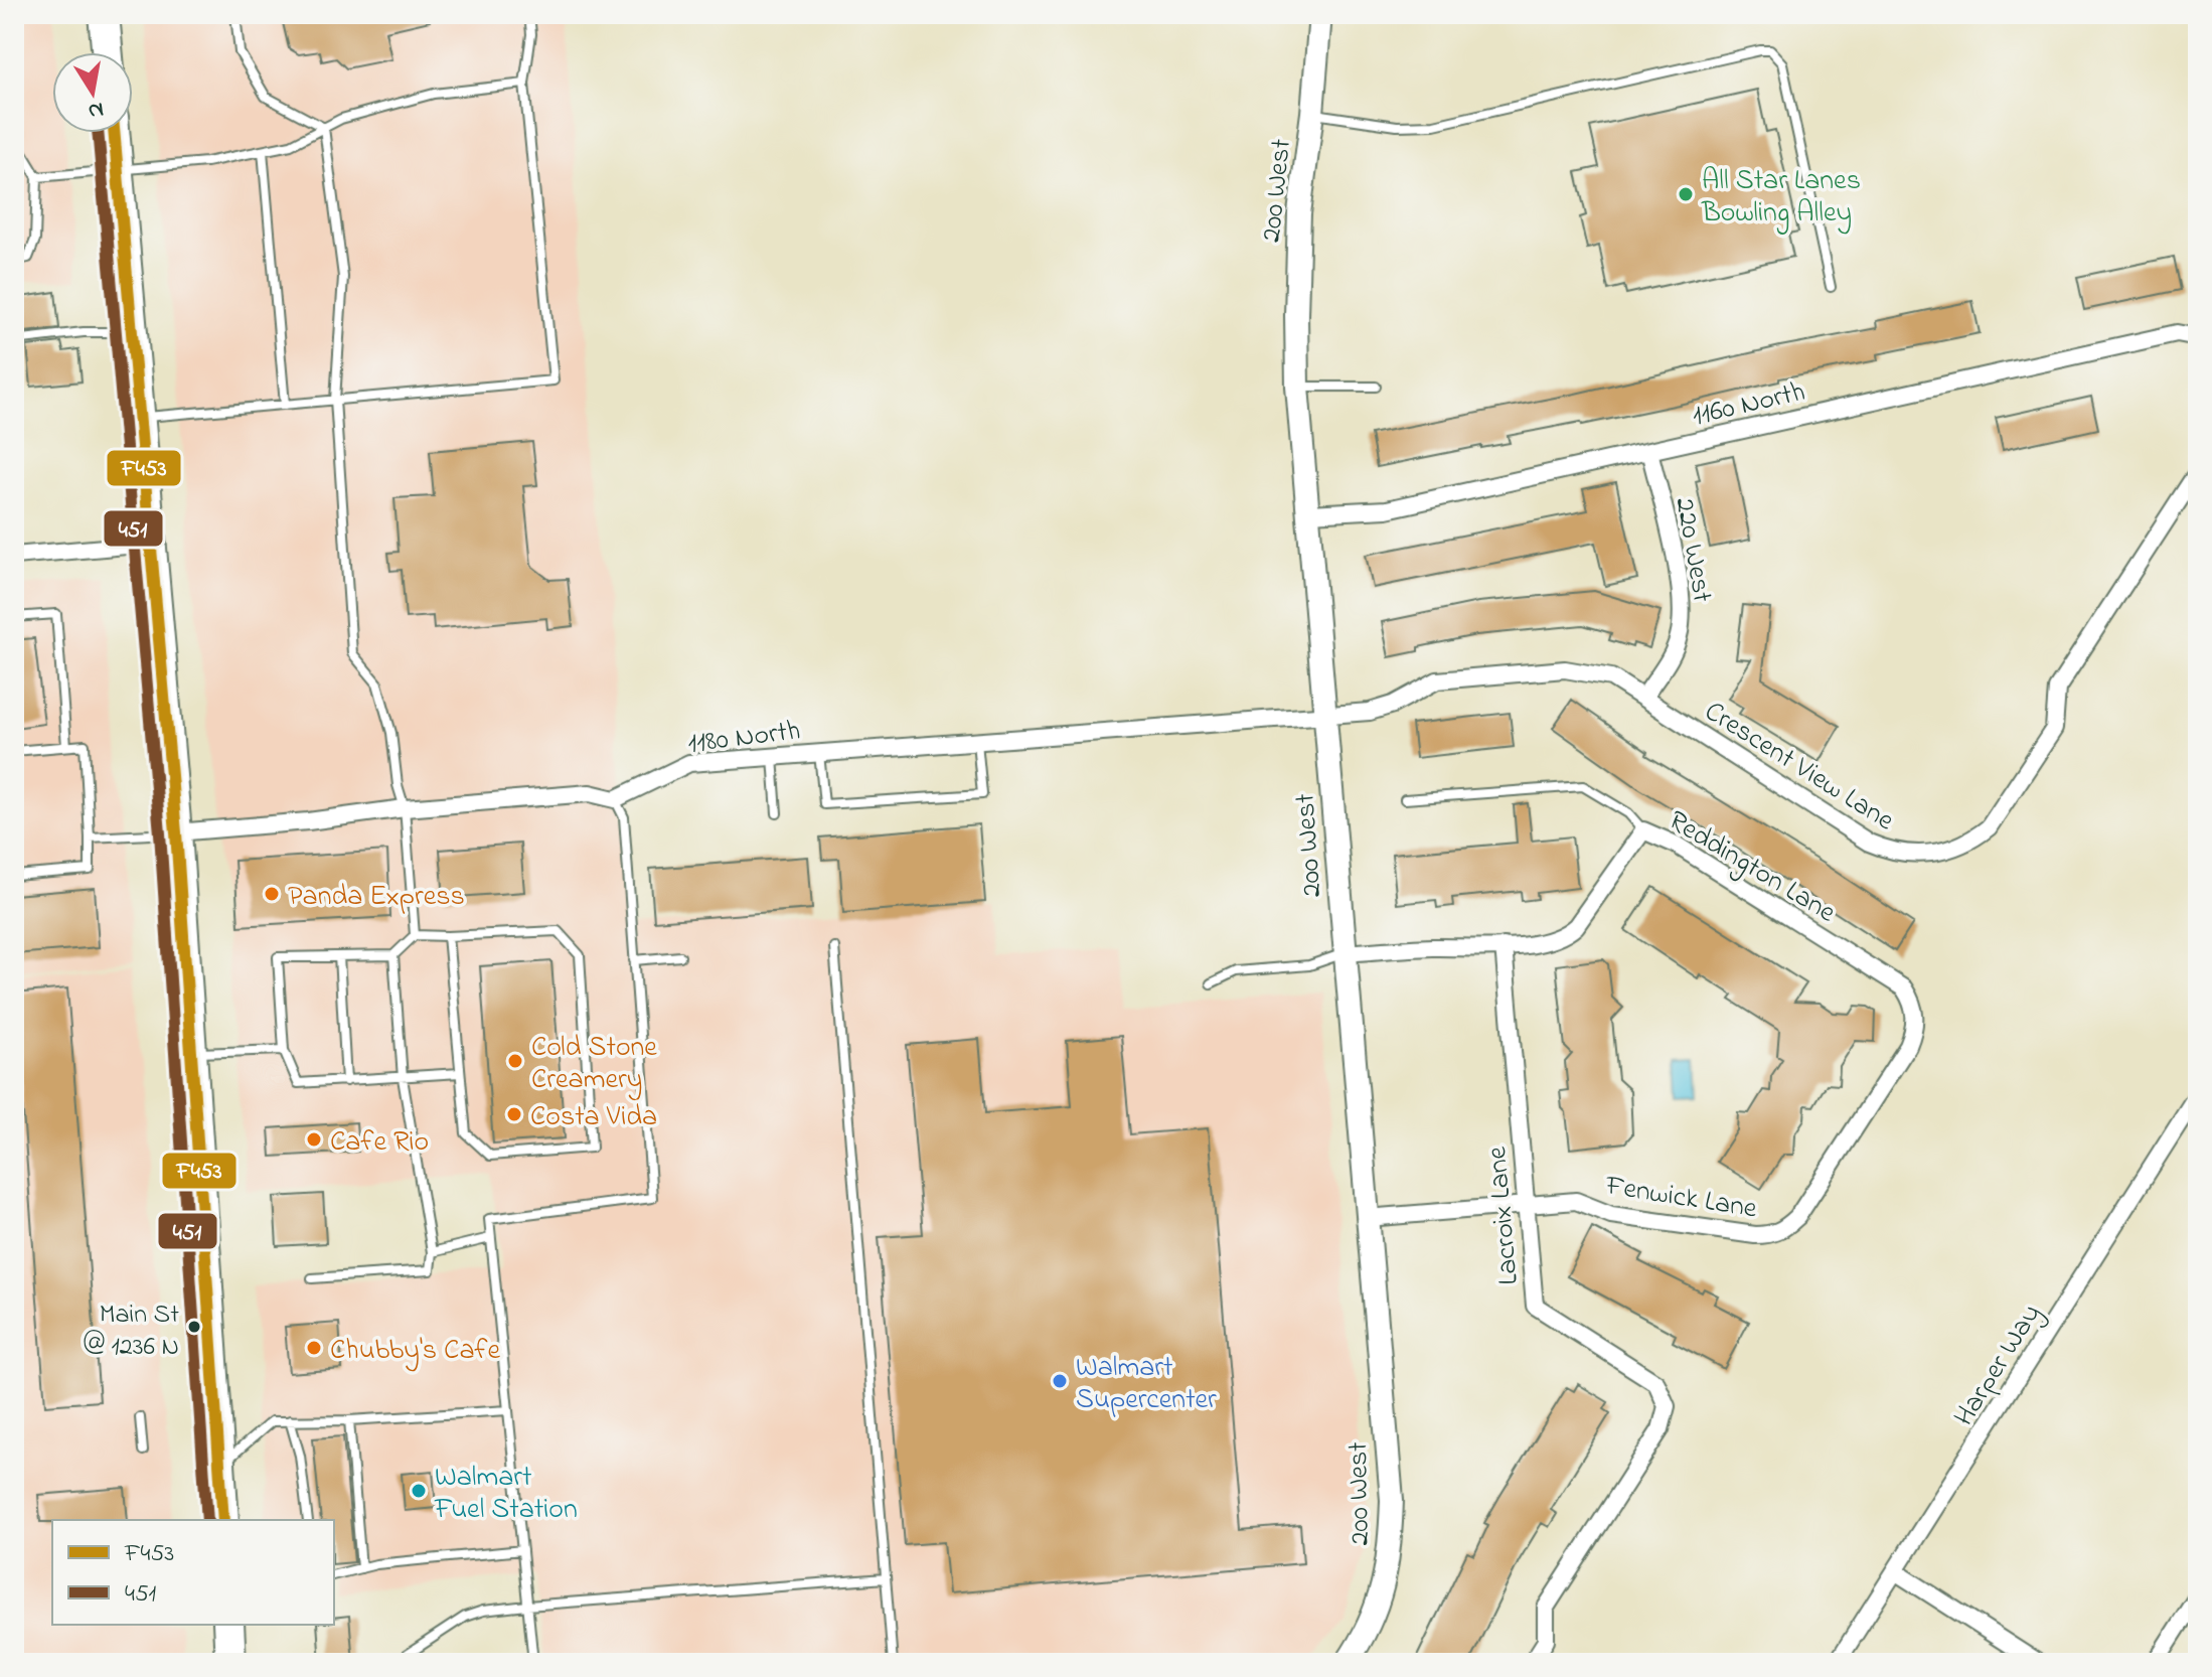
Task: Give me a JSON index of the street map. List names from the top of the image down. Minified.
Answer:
{"streets":{"street":["200 West","1160 North","220 West","1180 North","Crescent View Lane","Reddington Lane","Fenwick Lane","Lacroix Lane","Harper Way"]},"crossings":[["200 West","1160 North"],["200 West","1180 North"],["200 West","Crescent View Lane"],["200 West","Reddington Lane"],["200 West","Fenwick Lane"],["1160 North","220 West"],["220 West","Crescent View Lane"],["1180 North","Crescent View Lane"],["Reddington Lane","Fenwick Lane"],["Reddington Lane","Lacroix Lane"],["Fenwick Lane","Lacroix Lane"]],"places":["All Star Lanes Bowling Alley","Panda Express","Cold Stone Creamery","Costa Vida","Cafe Rio","Main St @ 1236 N","Chubby's Cafe","Walmart Supercenter","Walmart Fuel Station"],"lines":["transit line F453","transit line 451"],"legend":["F453","451"],"north":"bottom"}
